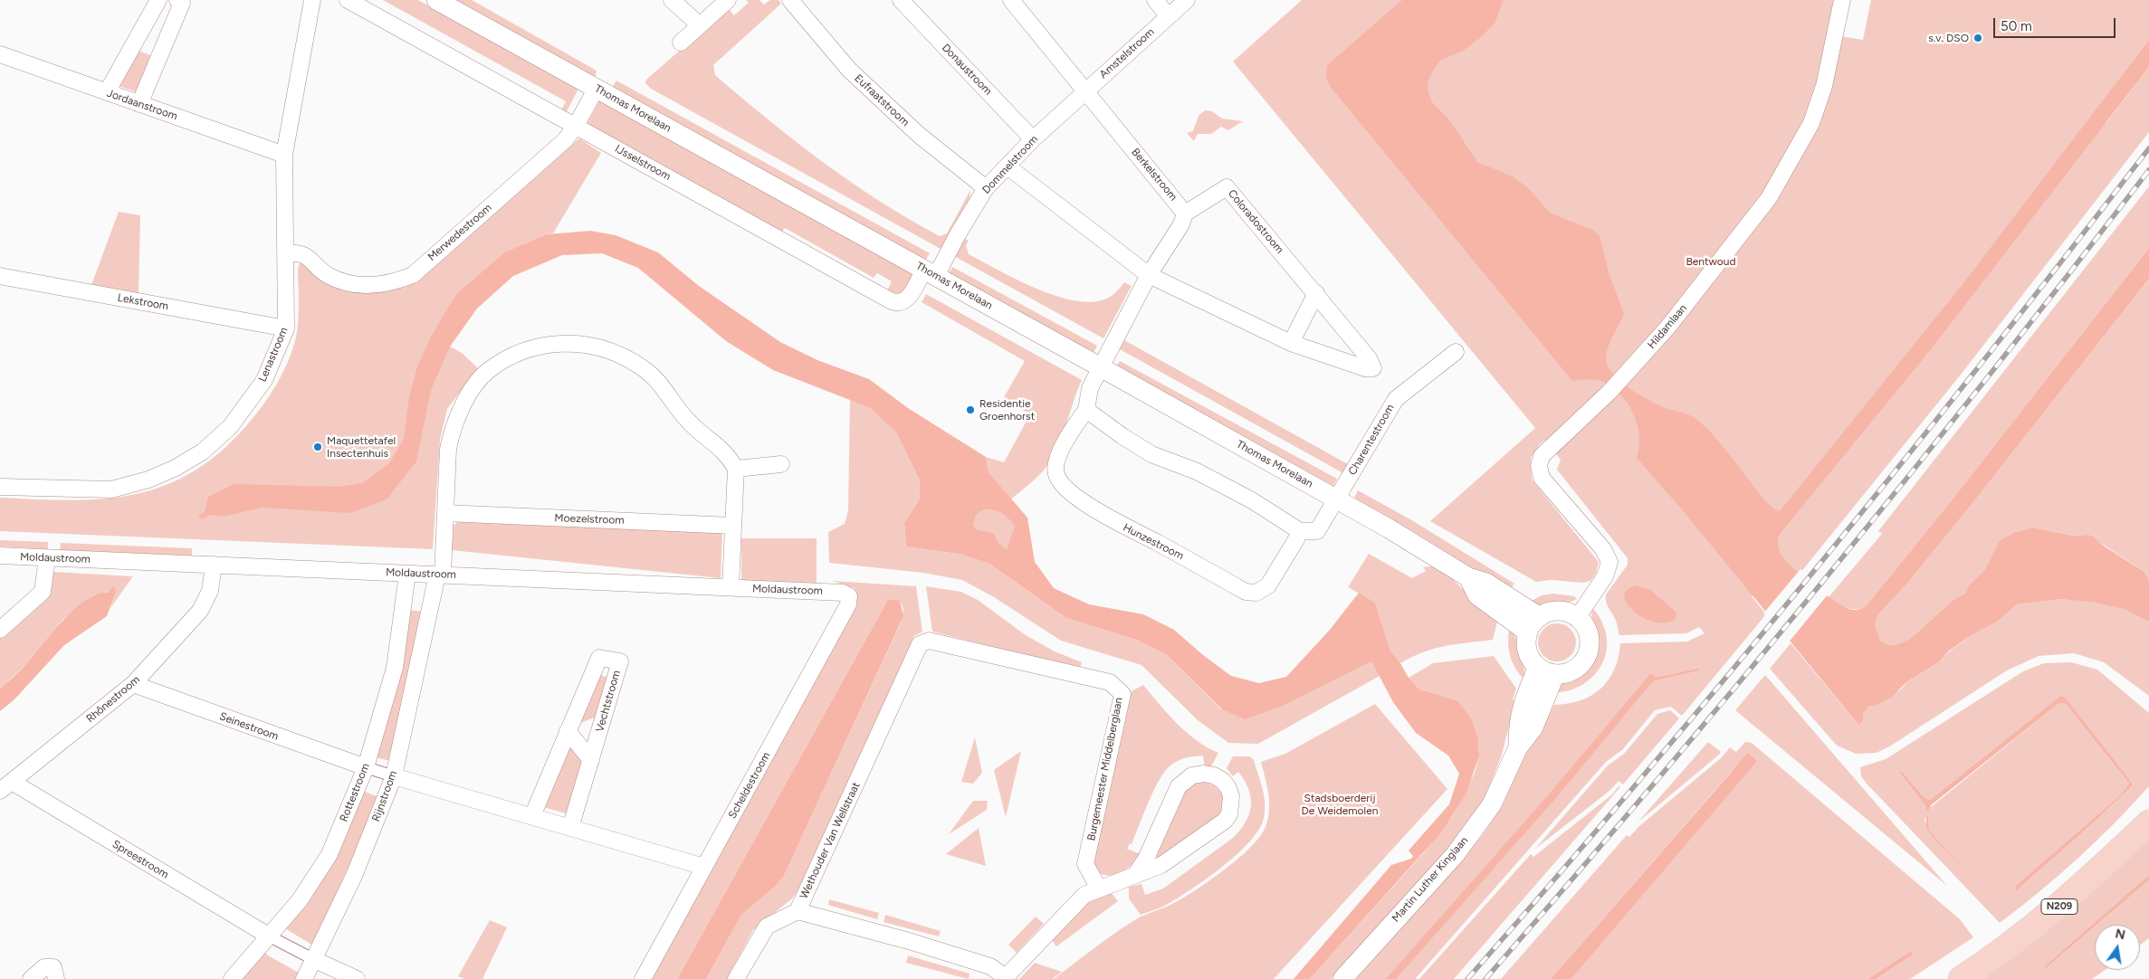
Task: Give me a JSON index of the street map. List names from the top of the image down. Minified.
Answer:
{"streets":{"main road":["N209"],"street":["Amstelstroom","Donaustroom","Eufraatstroom","Jordaanstroom","Thomas Morelaan","IJsselstroom","Dommelstroom","Berkelstroom","Coloradostroom","Merwedestroom","Lekstroom","Hildamlaan","Lenastroom","Charentestroom","Moezelstroom","Hunzestroom","Moldaustroom","Rhônestroom","Vechtstroom","Seinestroom","Burgemeester Middelberglaan","Scheldestroom","Rottestroom","Rijnstroom","Wethouder Van Wellstraat","Spreestroom","Martin Luther Kinglaan"]},"crossings":[["Amstelstroom","Dommelstroom"],["Amstelstroom","Berkelstroom"],["Donaustroom","Dommelstroom"],["Eufraatstroom","Dommelstroom"],["Jordaanstroom","Lenastroom"],["Thomas Morelaan","IJsselstroom"],["Thomas Morelaan","Dommelstroom"],["Thomas Morelaan","Merwedestroom"],["Thomas Morelaan","Hildamlaan"],["Thomas Morelaan","Charentestroom"],["Thomas Morelaan","Hunzestroom"],["Thomas Morelaan","Martin Luther Kinglaan"],["IJsselstroom","Dommelstroom"],["IJsselstroom","Merwedestroom"],["Dommelstroom","Berkelstroom"],["Berkelstroom","Coloradostroom"],["Merwedestroom","Lenastroom"],["Lekstroom","Lenastroom"],["Hildamlaan","Martin Luther Kinglaan"],["Moldaustroom","Rhônestroom"],["Moldaustroom","Scheldestroom"],["Moldaustroom","Rottestroom"],["Moldaustroom","Rijnstroom"],["Rhônestroom","Seinestroom"],["Rhônestroom","Spreestroom"],["Seinestroom","Rottestroom"],["Burgemeester Middelberglaan","Wethouder Van Wellstraat"],["Rottestroom","Spreestroom"]],"parks":["Bentwoud","Stadsboerderij De Weidemolen"],"places":["s.v. DSO","Residentie Groenhorst","Maquettetafel Insectenhuis"],"scale_bar":"50 m","north":"top"}
